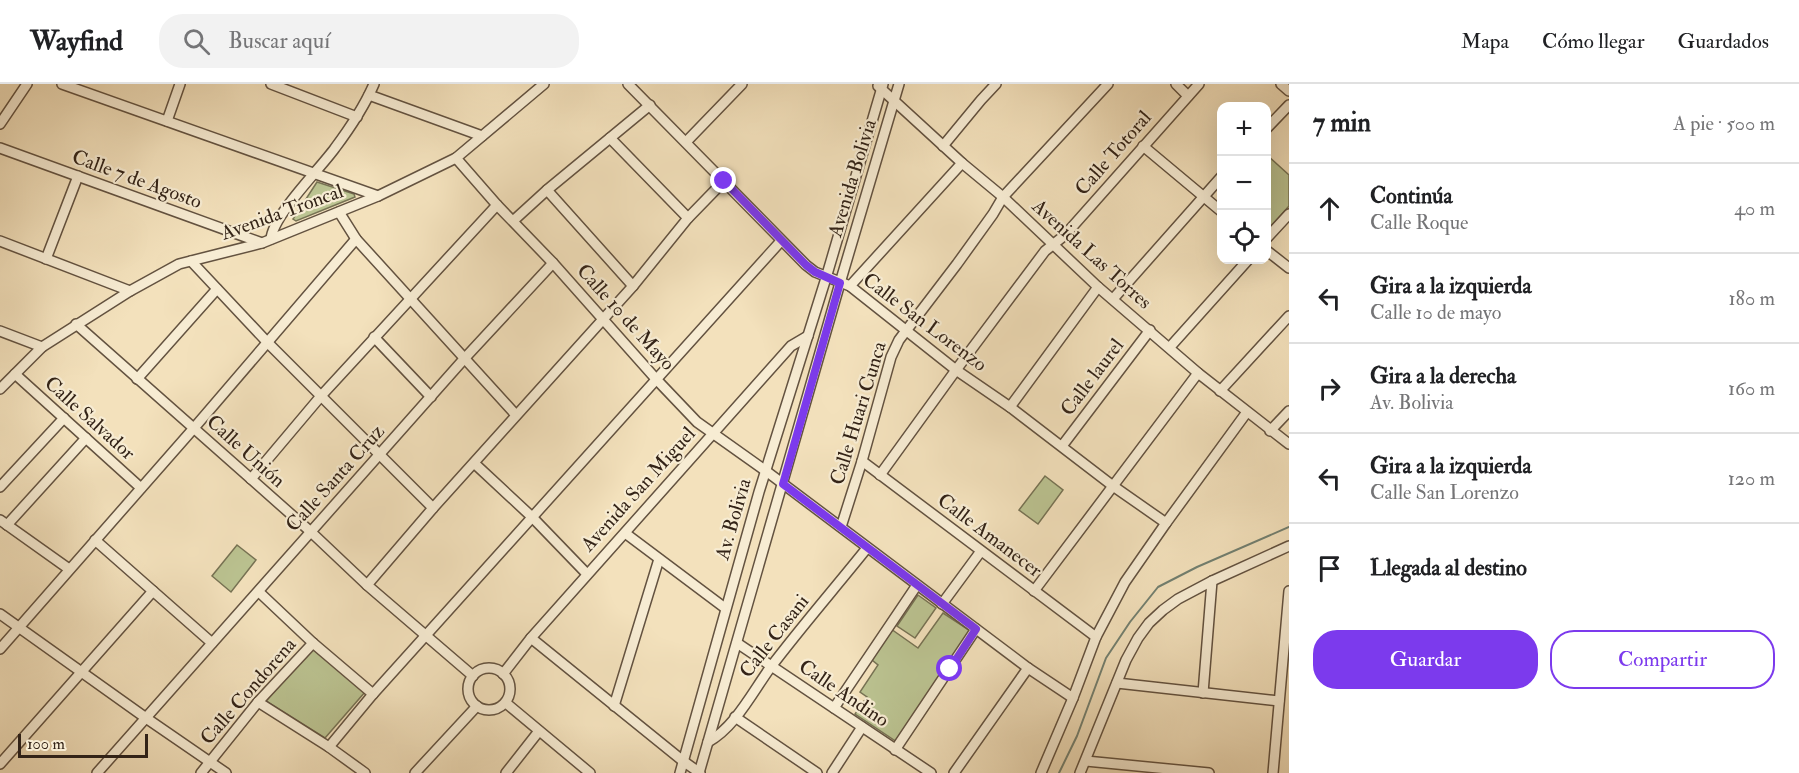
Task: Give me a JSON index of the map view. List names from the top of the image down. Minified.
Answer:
{"streets":{"street":["Calle Totoral","Avenida Bolivia","Calle 7 de Agosto","Avenida Troncal","Avenida Las Torres","Calle 10 de Mayo","Calle San Lorenzo","Calle laurel","Calle Huari Cunca","Calle Salvador","Calle Unión","Calle Santa Cruz","Avenida San Miguel","Av. Bolivia","Calle Amanecer","Calle Casani","Calle Condorena","Calle Andino"]},"crossings":[["Calle Totoral","Avenida Las Torres"],["Calle Totoral","Calle San Lorenzo"],["Calle Totoral","Calle Amanecer"],["Avenida Bolivia","Avenida Las Torres"],["Avenida Bolivia","Calle San Lorenzo"],["Avenida Bolivia","Av. Bolivia"],["Calle 7 de Agosto","Avenida Troncal"],["Avenida Troncal","Calle 10 de Mayo"],["Avenida Troncal","Calle Salvador"],["Avenida Troncal","Calle Unión"],["Avenida Las Torres","Calle laurel"],["Avenida Las Torres","Calle Huari Cunca"],["Calle 10 de Mayo","Calle Santa Cruz"],["Calle 10 de Mayo","Avenida San Miguel"],["Calle 10 de Mayo","Av. Bolivia"],["Calle San Lorenzo","Calle laurel"],["Calle San Lorenzo","Calle Huari Cunca"],["Calle San Lorenzo","Av. Bolivia"],["Calle Huari Cunca","Calle Amanecer"],["Calle Unión","Calle Santa Cruz"],["Calle Unión","Avenida San Miguel"],["Avenida San Miguel","Av. Bolivia"],["Av. Bolivia","Calle Casani"],["Av. Bolivia","Calle Andino"],["Calle Casani","Calle Andino"]],"scale_bar":"100 m","page":{"header":"Wayfind","search":"Buscar aquí","nav":["Mapa","Cómo llegar","Guardados"],"heading":["7 min","A pie · 500 m"],"map_buttons":["+","−"],"list":[["Continúa","Calle Roque","40 m"],["Gira a la izquierda","Calle 10 de mayo","180 m"],["Gira a la derecha","Av. Bolivia","160 m"],["Gira a la izquierda","Calle San Lorenzo","120 m"],"Llegada al destino"],"buttons":["Guardar","Compartir"],"scale":"100 m"}}
